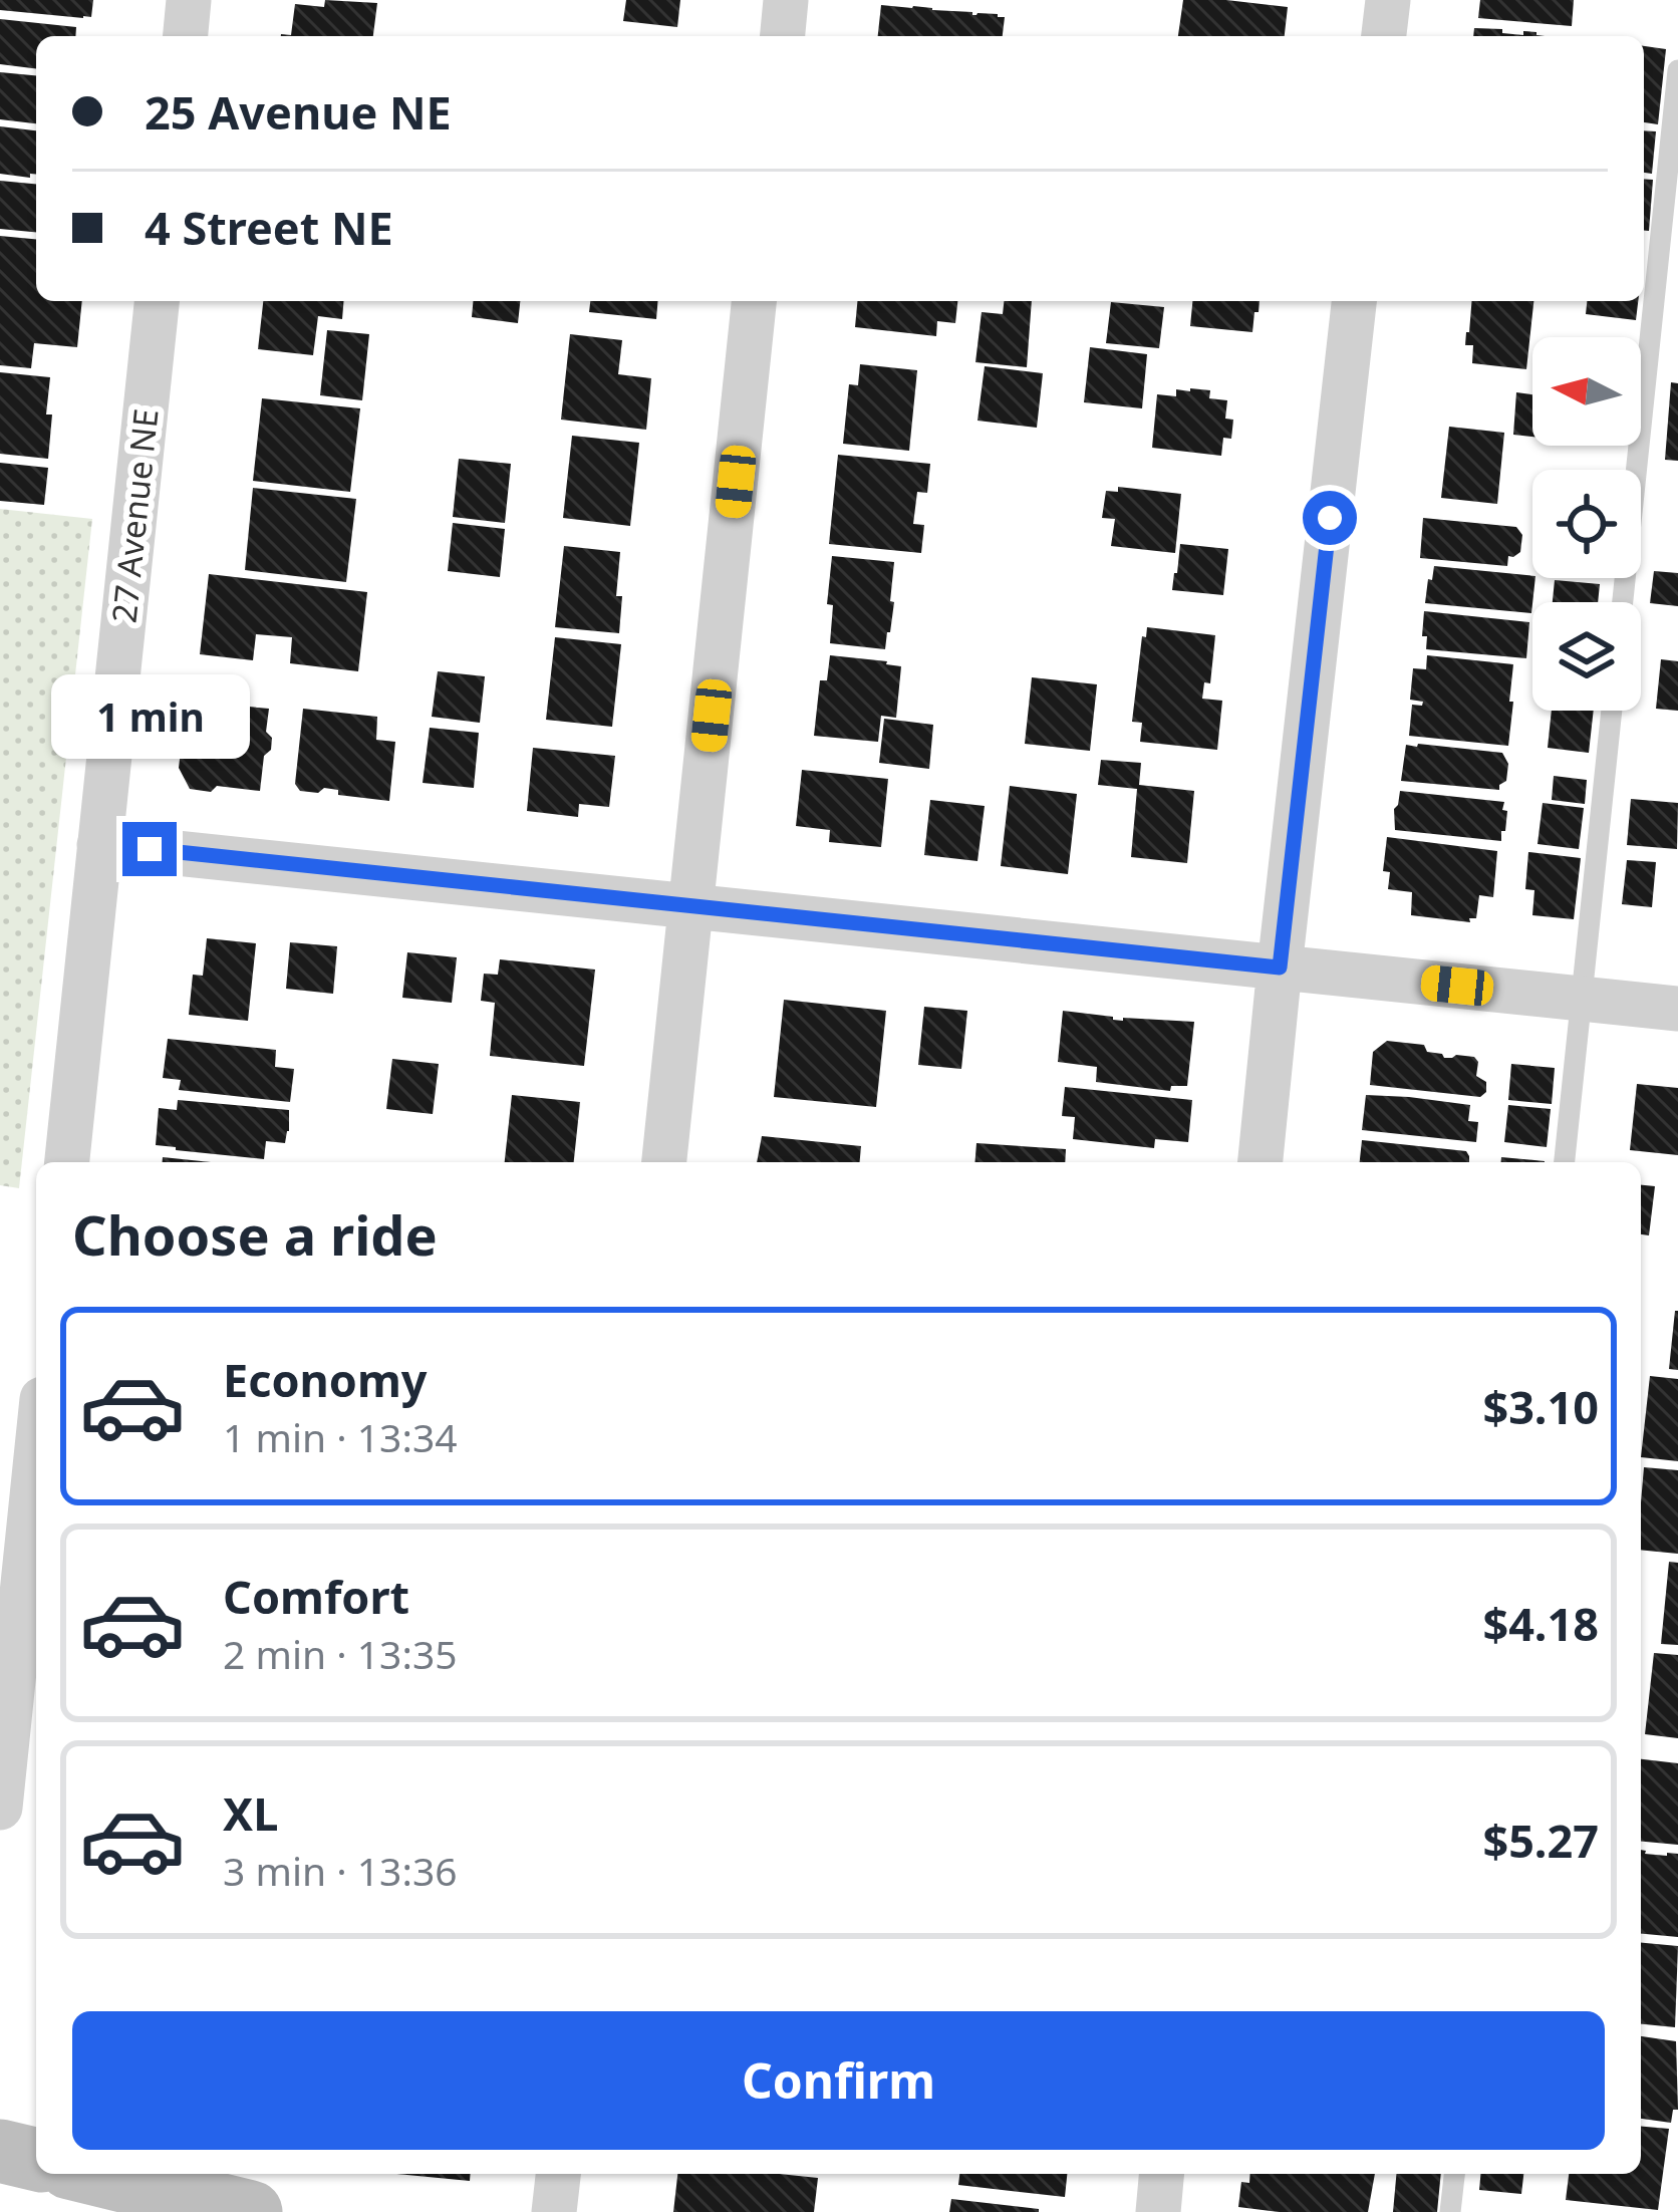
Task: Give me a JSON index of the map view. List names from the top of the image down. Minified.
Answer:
{"streets":{"street":["27 Avenue NE"]},"north":"left","page":{"banner":["25 Avenue NE","4 Street NE"],"bubble":"1 min","heading":"Choose a ride","list":[{"name":"Economy","note":"1 min · 13:34","value":"$3.10"},{"name":"Comfort","note":"2 min · 13:35","value":"$4.18"},{"name":"XL","note":"3 min · 13:36","value":"$5.27"}],"buttons":"Confirm"}}
